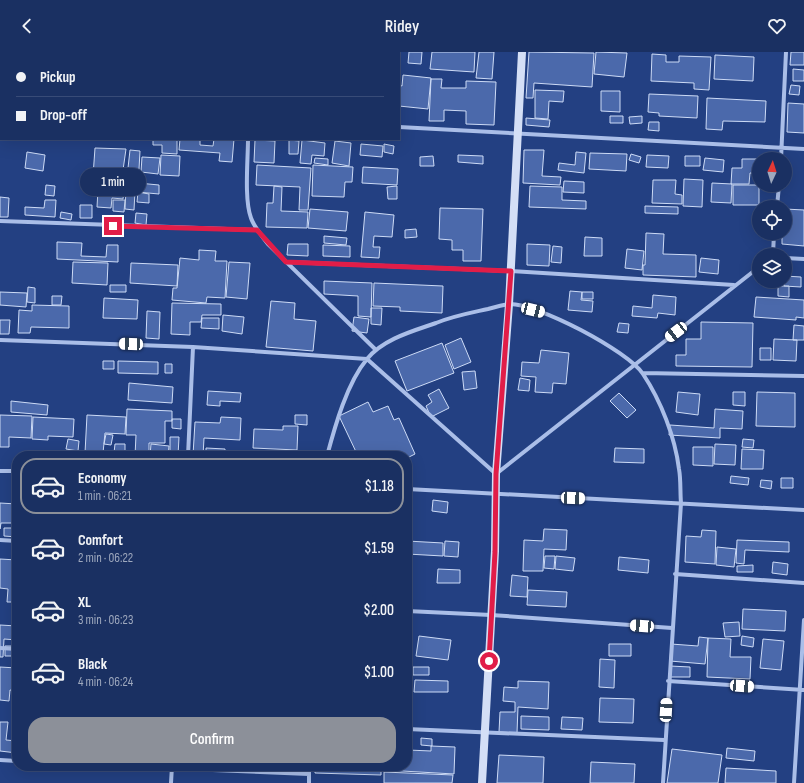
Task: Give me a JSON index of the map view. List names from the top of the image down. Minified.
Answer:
{"north":"top","page":{"header":"Ridey","banner":["Pickup","Drop-off"],"bubble":"1 min","list":[{"name":"Economy","note":"1 min · 06:21","value":"$1.18"},{"name":"Comfort","note":"2 min · 06:22","value":"$1.59"},{"name":"XL","note":"3 min · 06:23","value":"$2.00"},{"name":"Black","note":"4 min · 06:24","value":"$1.00"}],"buttons":"Confirm"}}
